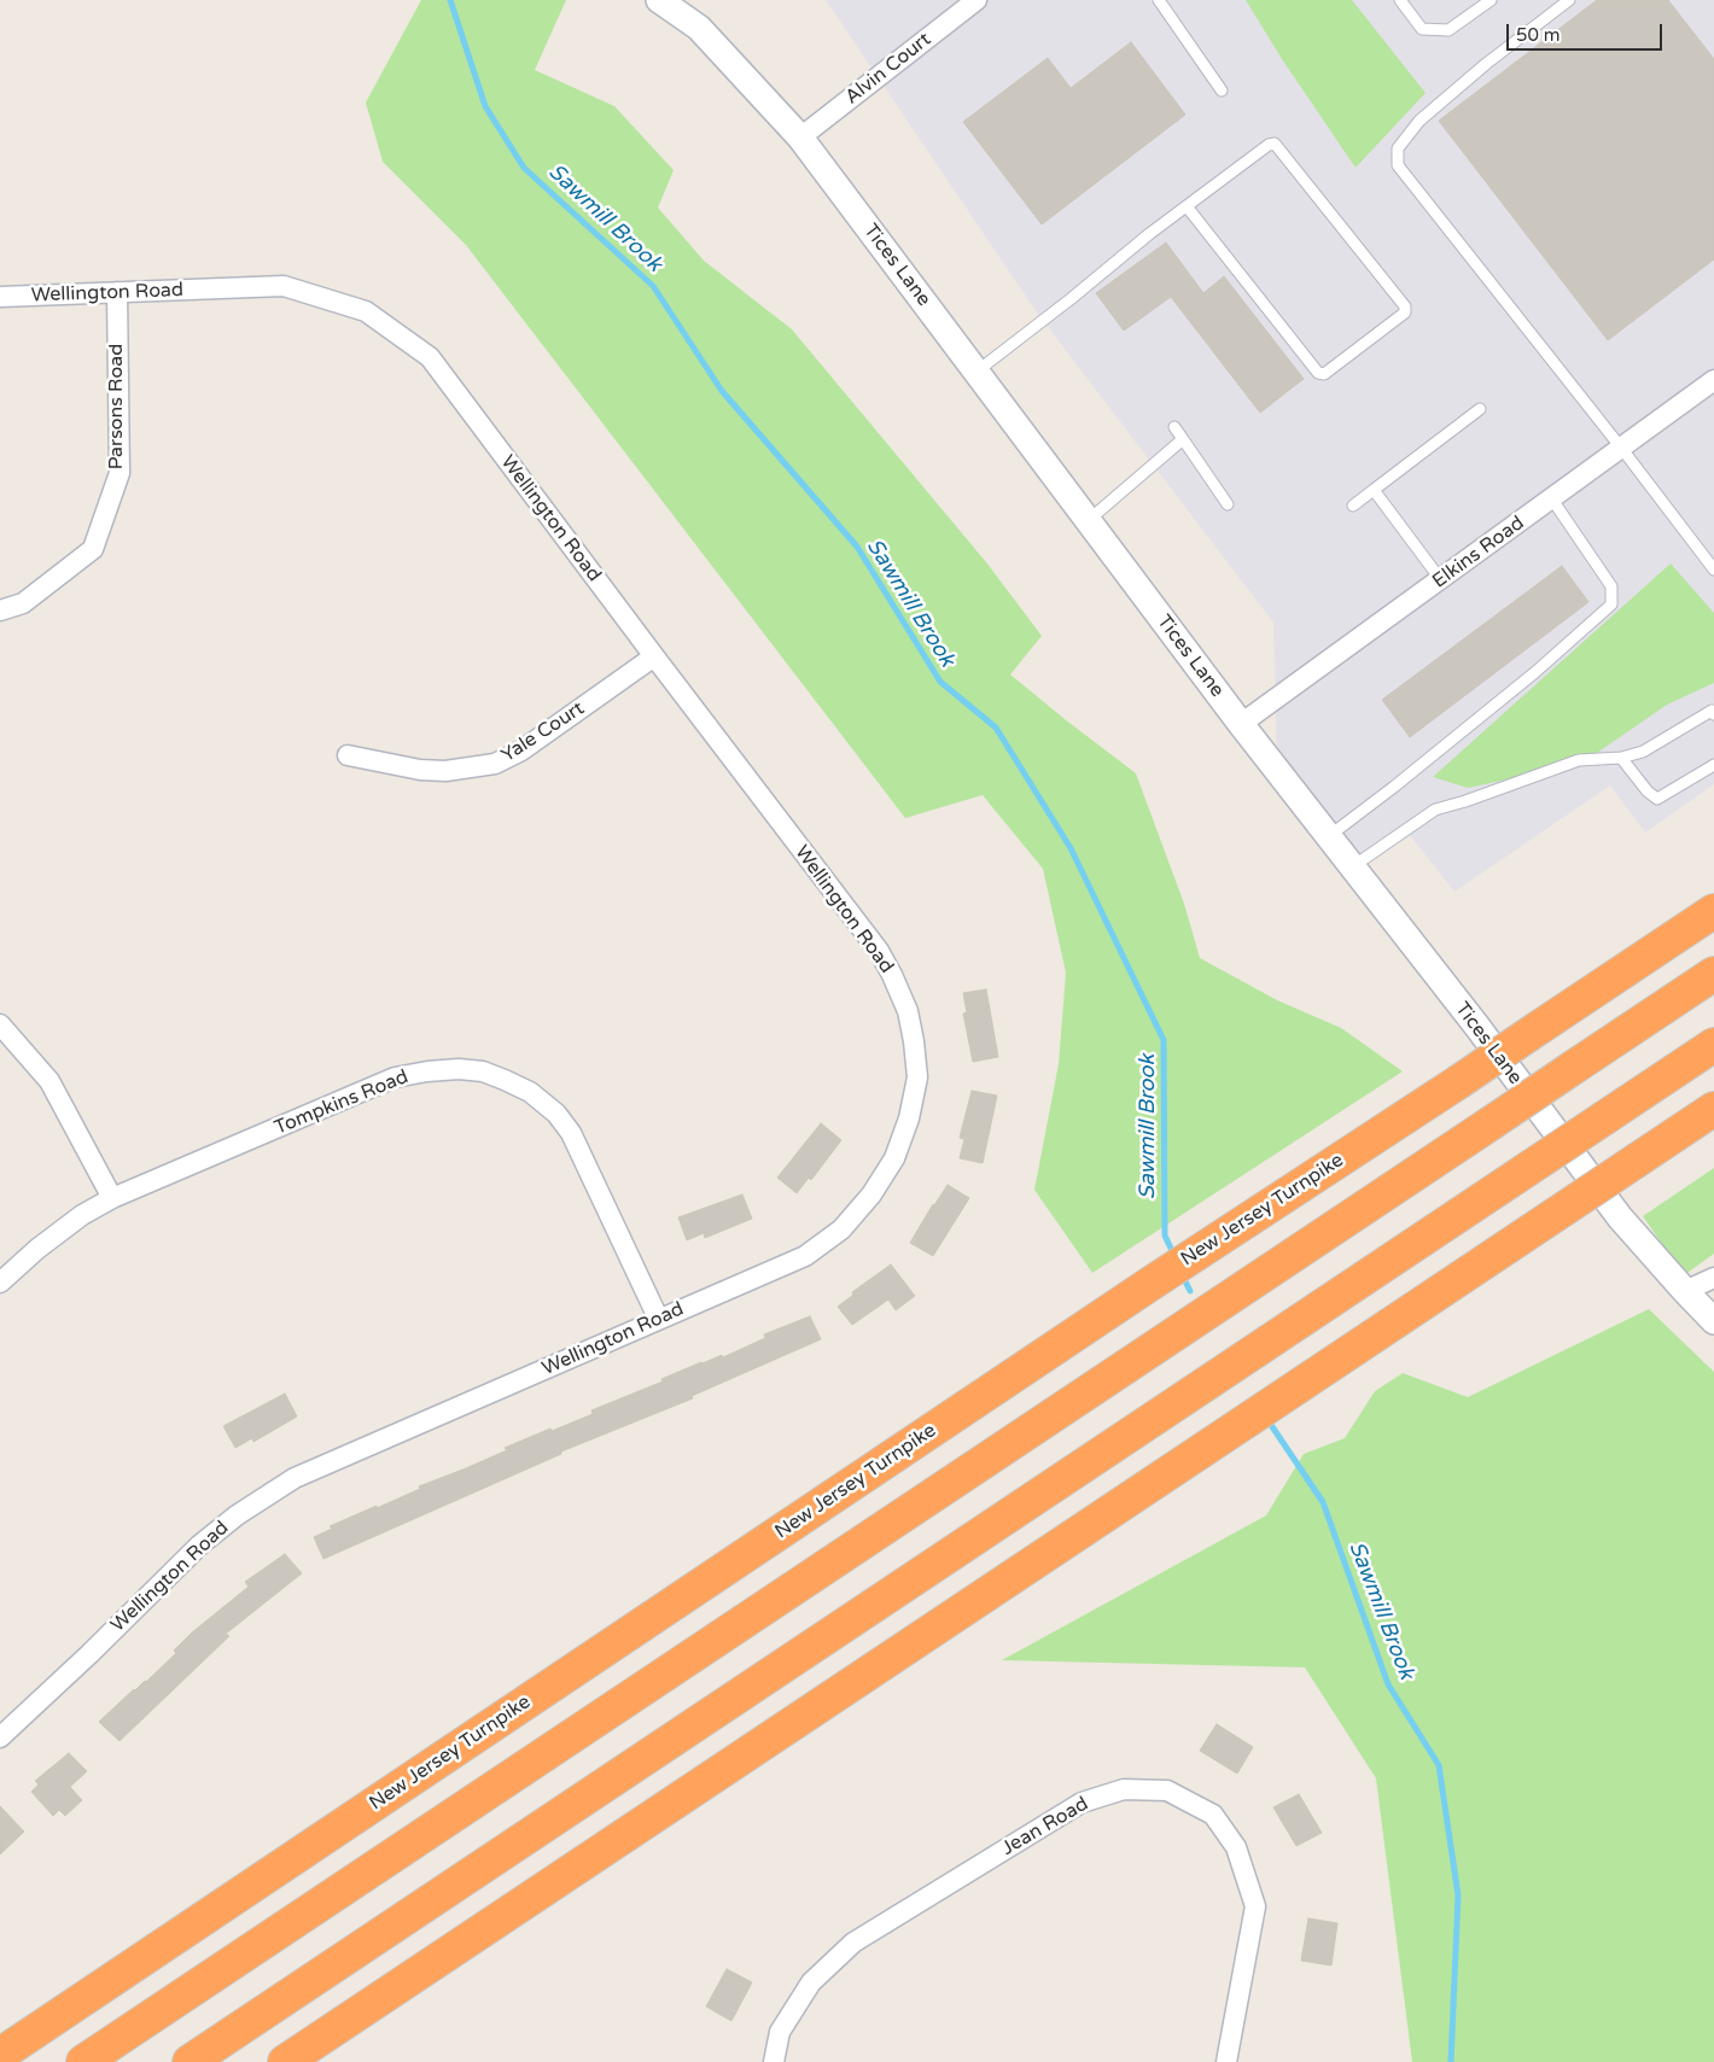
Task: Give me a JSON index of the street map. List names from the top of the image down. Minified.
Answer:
{"streets":{"highway":["New Jersey Turnpike"],"street":["Alvin Court","Tices Lane","Wellington Road","Parsons Road","Elkins Road","Yale Court","Tompkins Road","Jean Road"]},"crossings":[["Alvin Court","Tices Lane"],["Tices Lane","Elkins Road"],["Wellington Road","Parsons Road"],["Wellington Road","Yale Court"],["Wellington Road","Tompkins Road"]],"water":["Sawmill Brook"],"scale_bar":"50 m"}
